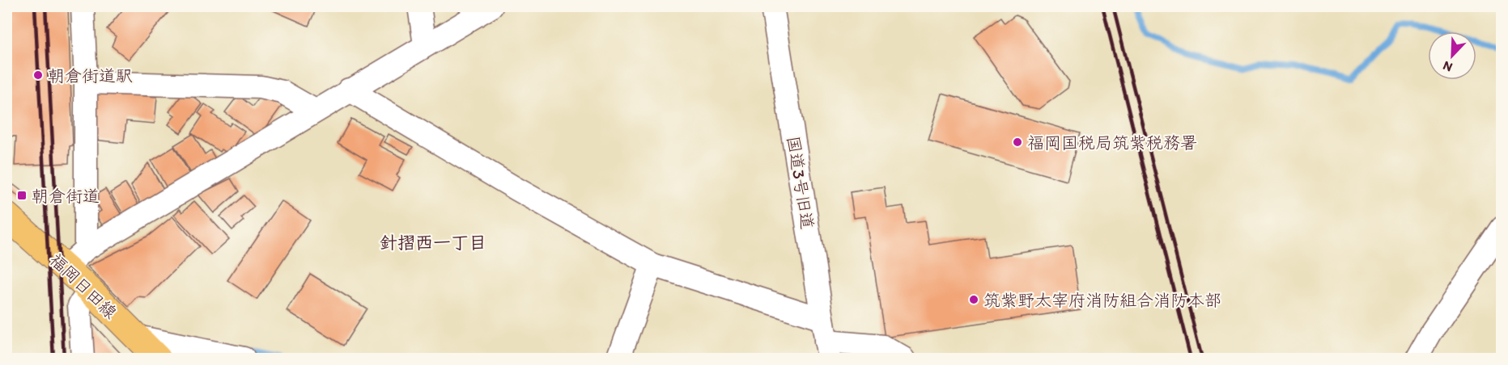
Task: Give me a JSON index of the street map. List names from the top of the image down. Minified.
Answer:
{"streets":{"main road":["福岡日田線"],"street":["国道3号旧道"]},"districts":["針摺西一丁目"],"places":{"other":["朝倉街道駅","福岡国税局筑紫税務署","筑紫野太宰府消防組合消防本部"],"transit":["朝倉街道"]},"north":"bottom left"}
